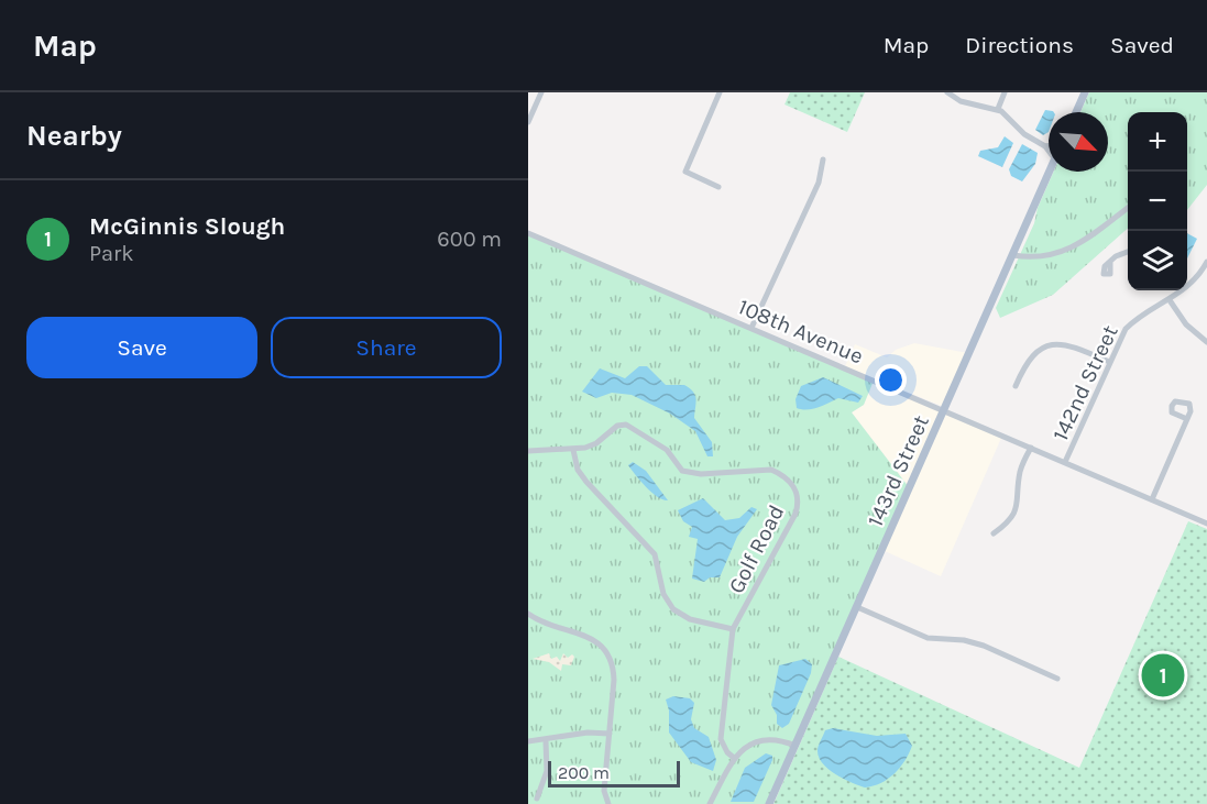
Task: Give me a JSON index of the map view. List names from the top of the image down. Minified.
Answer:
{"streets":{"main road":["143rd Street"],"street":["108th Avenue","142nd Street","Golf Road"]},"crossings":[["108th Avenue","142nd Street"],["108th Avenue","143rd Street"]],"scale_bar":"200 m","north":"bottom right","page":{"header":"Map","nav":["Map","Directions","Saved"],"heading":"Nearby","map_buttons":["+","−"],"list":[{"mark":"1","name":"McGinnis Slough","note":"Park","value":"600 m"}],"buttons":["Save","Share"],"pins":"1","scale":"200 m"}}
